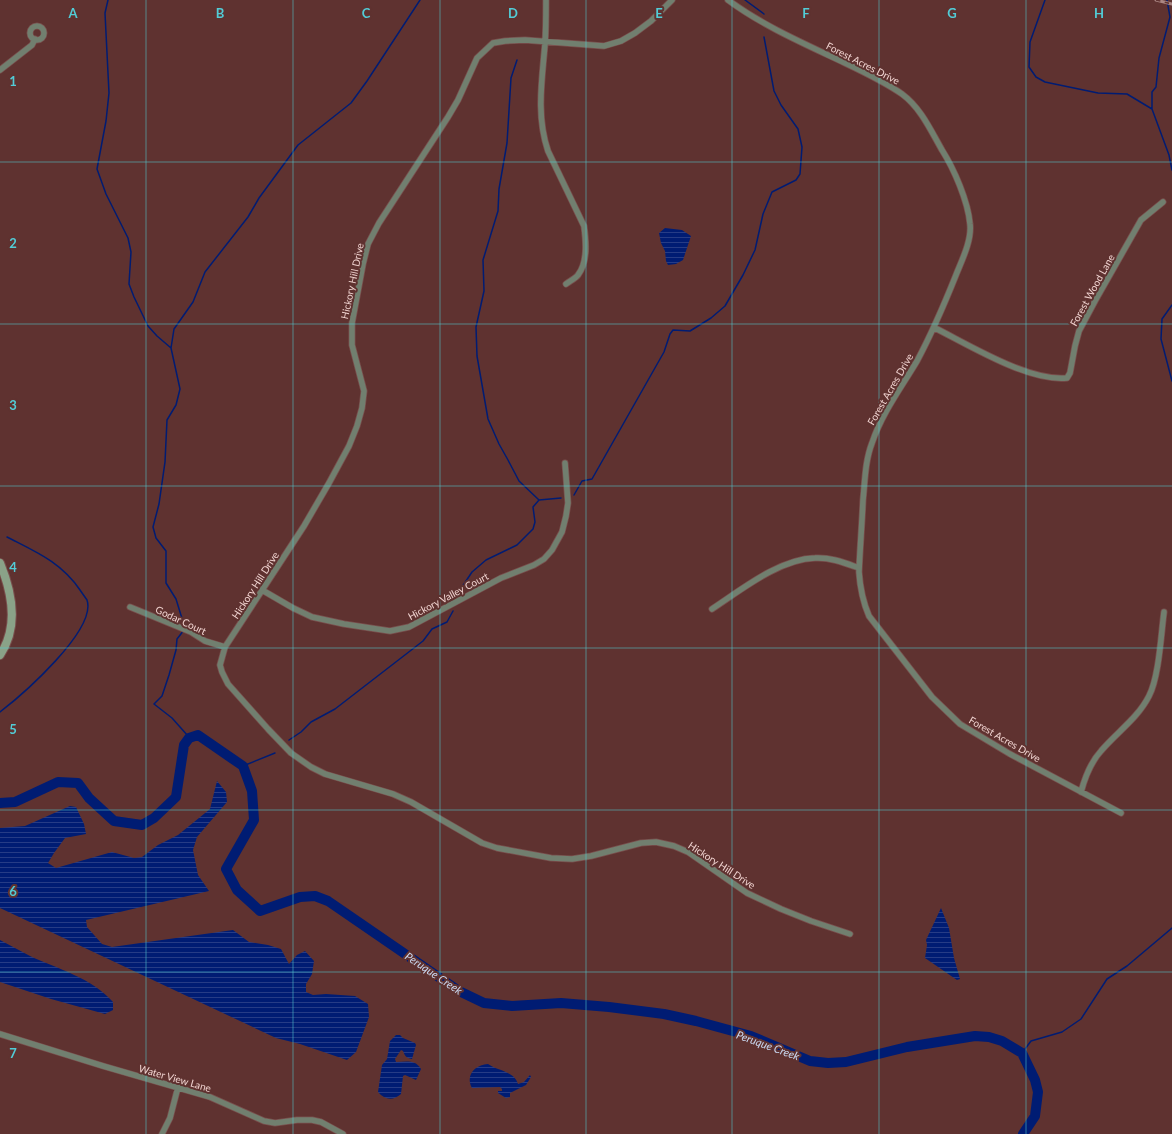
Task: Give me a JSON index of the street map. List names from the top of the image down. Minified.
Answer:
{"streets":{"street":["Forest Acres Drive","Hickory Hill Drive","Forest Wood Lane","Hickory Valley Court","Godar Court","Water View Lane"]},"crossings":[["Forest Acres Drive","Forest Wood Lane"],["Hickory Hill Drive","Hickory Valley Court"],["Hickory Hill Drive","Godar Court"]],"water":["Peruque Creek"],"grid":{"columns":["A","B","C","D","E","F","G","H"],"rows":["1","2","3","4","5","6","7"]}}
